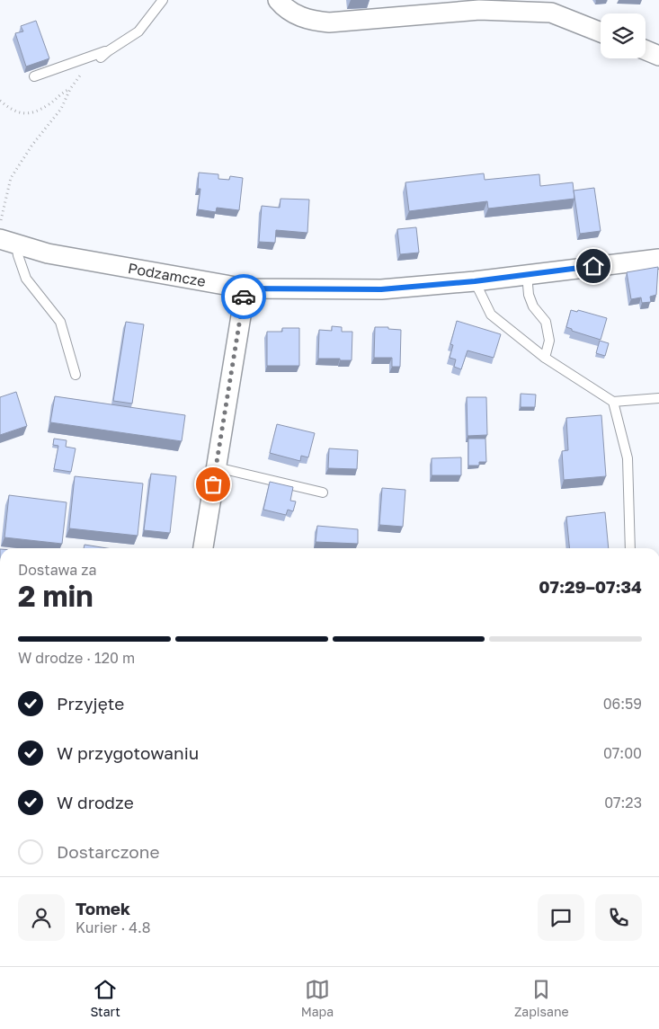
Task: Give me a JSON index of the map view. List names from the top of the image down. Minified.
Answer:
{"streets":{"street":["Podzamcze"]},"page":{"heading":["2 min","Dostawa za","07:29–07:34"],"panel":["Tomek","Kurier · 4.8"],"bar":"W drodze · 120 m","list":[["Przyjęte","06:59"],["W przygotowaniu","07:00"],["W drodze","07:23"],"Dostarczone"],"tabs":["Start","Mapa","Zapisane"]}}
